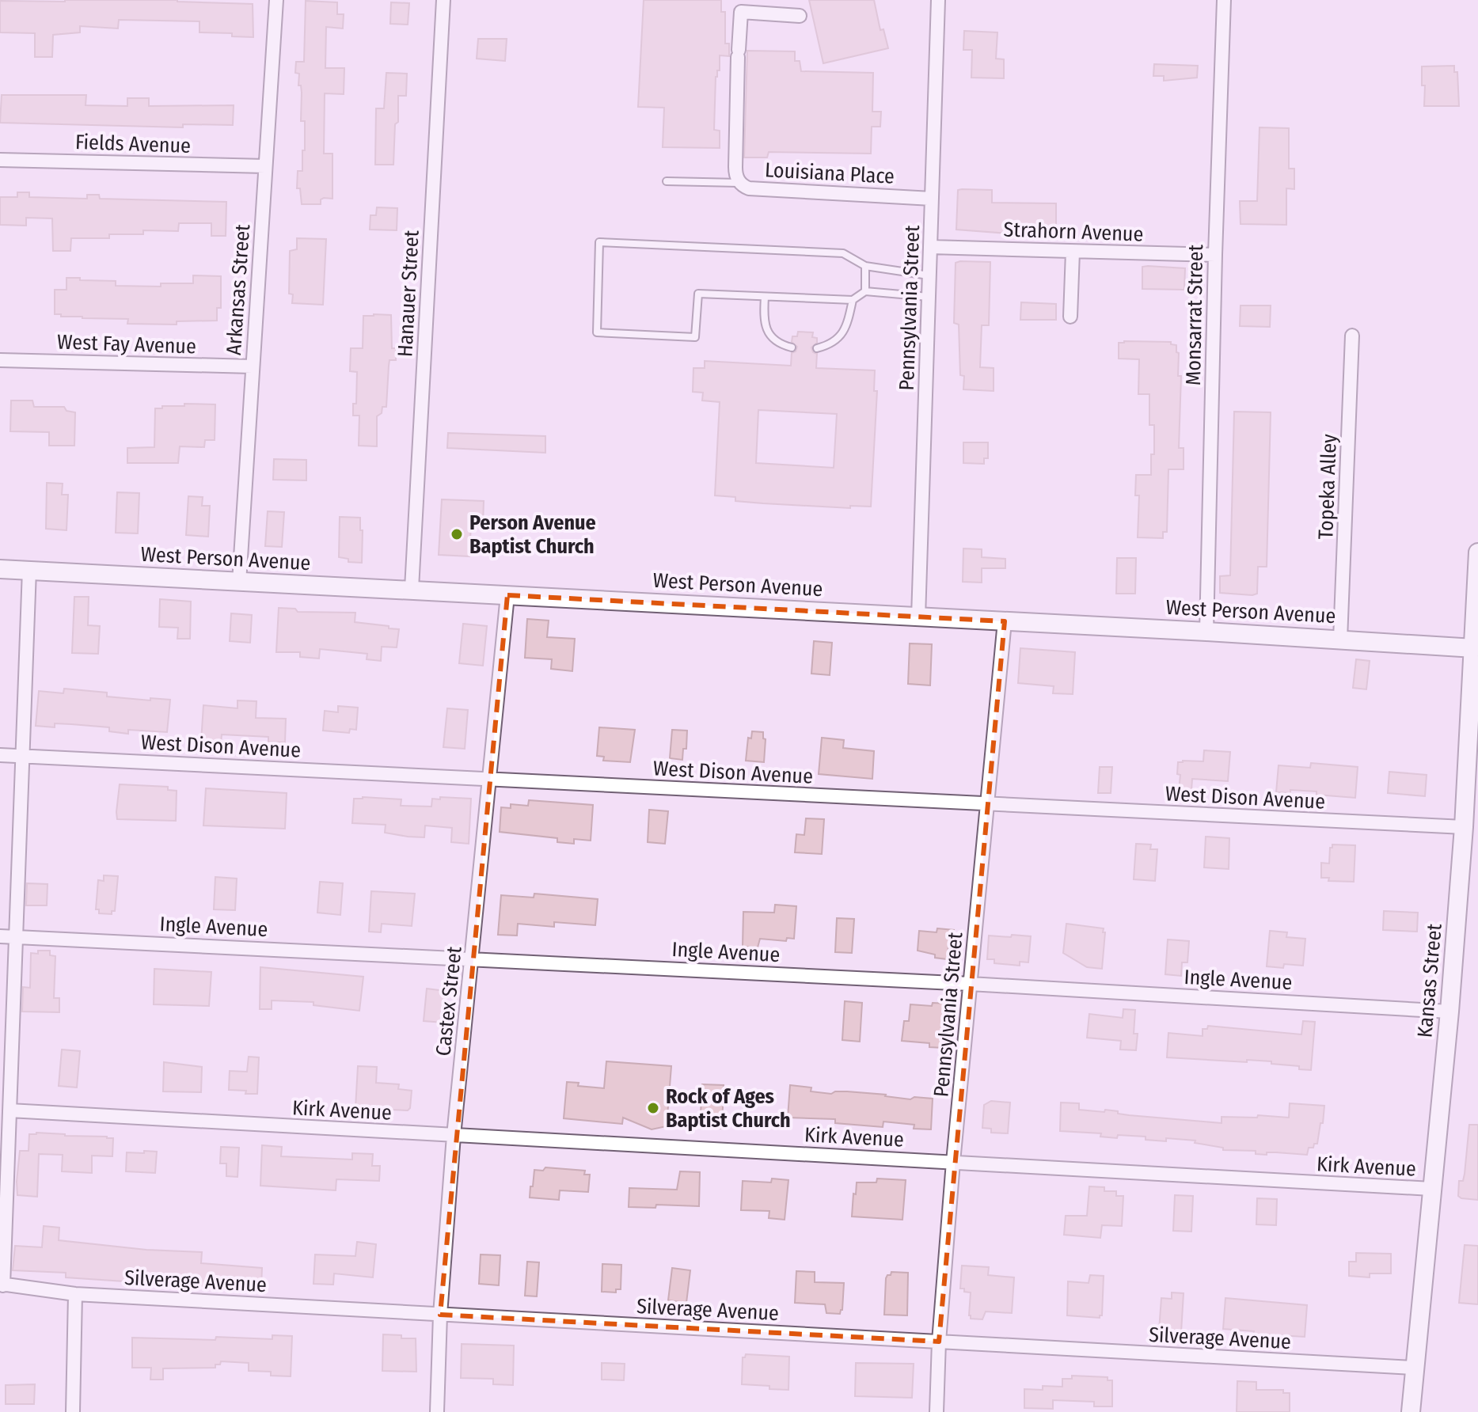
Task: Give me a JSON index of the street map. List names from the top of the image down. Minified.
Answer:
{"streets":{"street":["Fields Avenue","Louisiana Place","Strahorn Avenue","Arkansas Street","Hanauer Street","Pennsylvania Street","Monsarrat Street","West Fay Avenue","Topeka Alley","West Person Avenue","West Dison Avenue","Ingle Avenue","Kansas Street","Castex Street","Kirk Avenue","Silverage Avenue"]},"crossings":[["Fields Avenue","Arkansas Street"],["Louisiana Place","Pennsylvania Street"],["Strahorn Avenue","Pennsylvania Street"],["Strahorn Avenue","Monsarrat Street"],["Arkansas Street","West Fay Avenue"],["Arkansas Street","West Person Avenue"],["Hanauer Street","West Person Avenue"],["Pennsylvania Street","West Person Avenue"],["Pennsylvania Street","West Dison Avenue"],["Pennsylvania Street","Ingle Avenue"],["Pennsylvania Street","Kirk Avenue"],["Pennsylvania Street","Silverage Avenue"],["Monsarrat Street","West Person Avenue"],["Topeka Alley","West Person Avenue"],["West Person Avenue","Kansas Street"],["West Person Avenue","Castex Street"],["West Dison Avenue","Kansas Street"],["West Dison Avenue","Castex Street"],["Ingle Avenue","Kansas Street"],["Ingle Avenue","Castex Street"],["Kansas Street","Kirk Avenue"],["Kansas Street","Silverage Avenue"],["Castex Street","Kirk Avenue"],["Castex Street","Silverage Avenue"]],"places":["Person Avenue Baptist Church","Rock of Ages Baptist Church"]}
